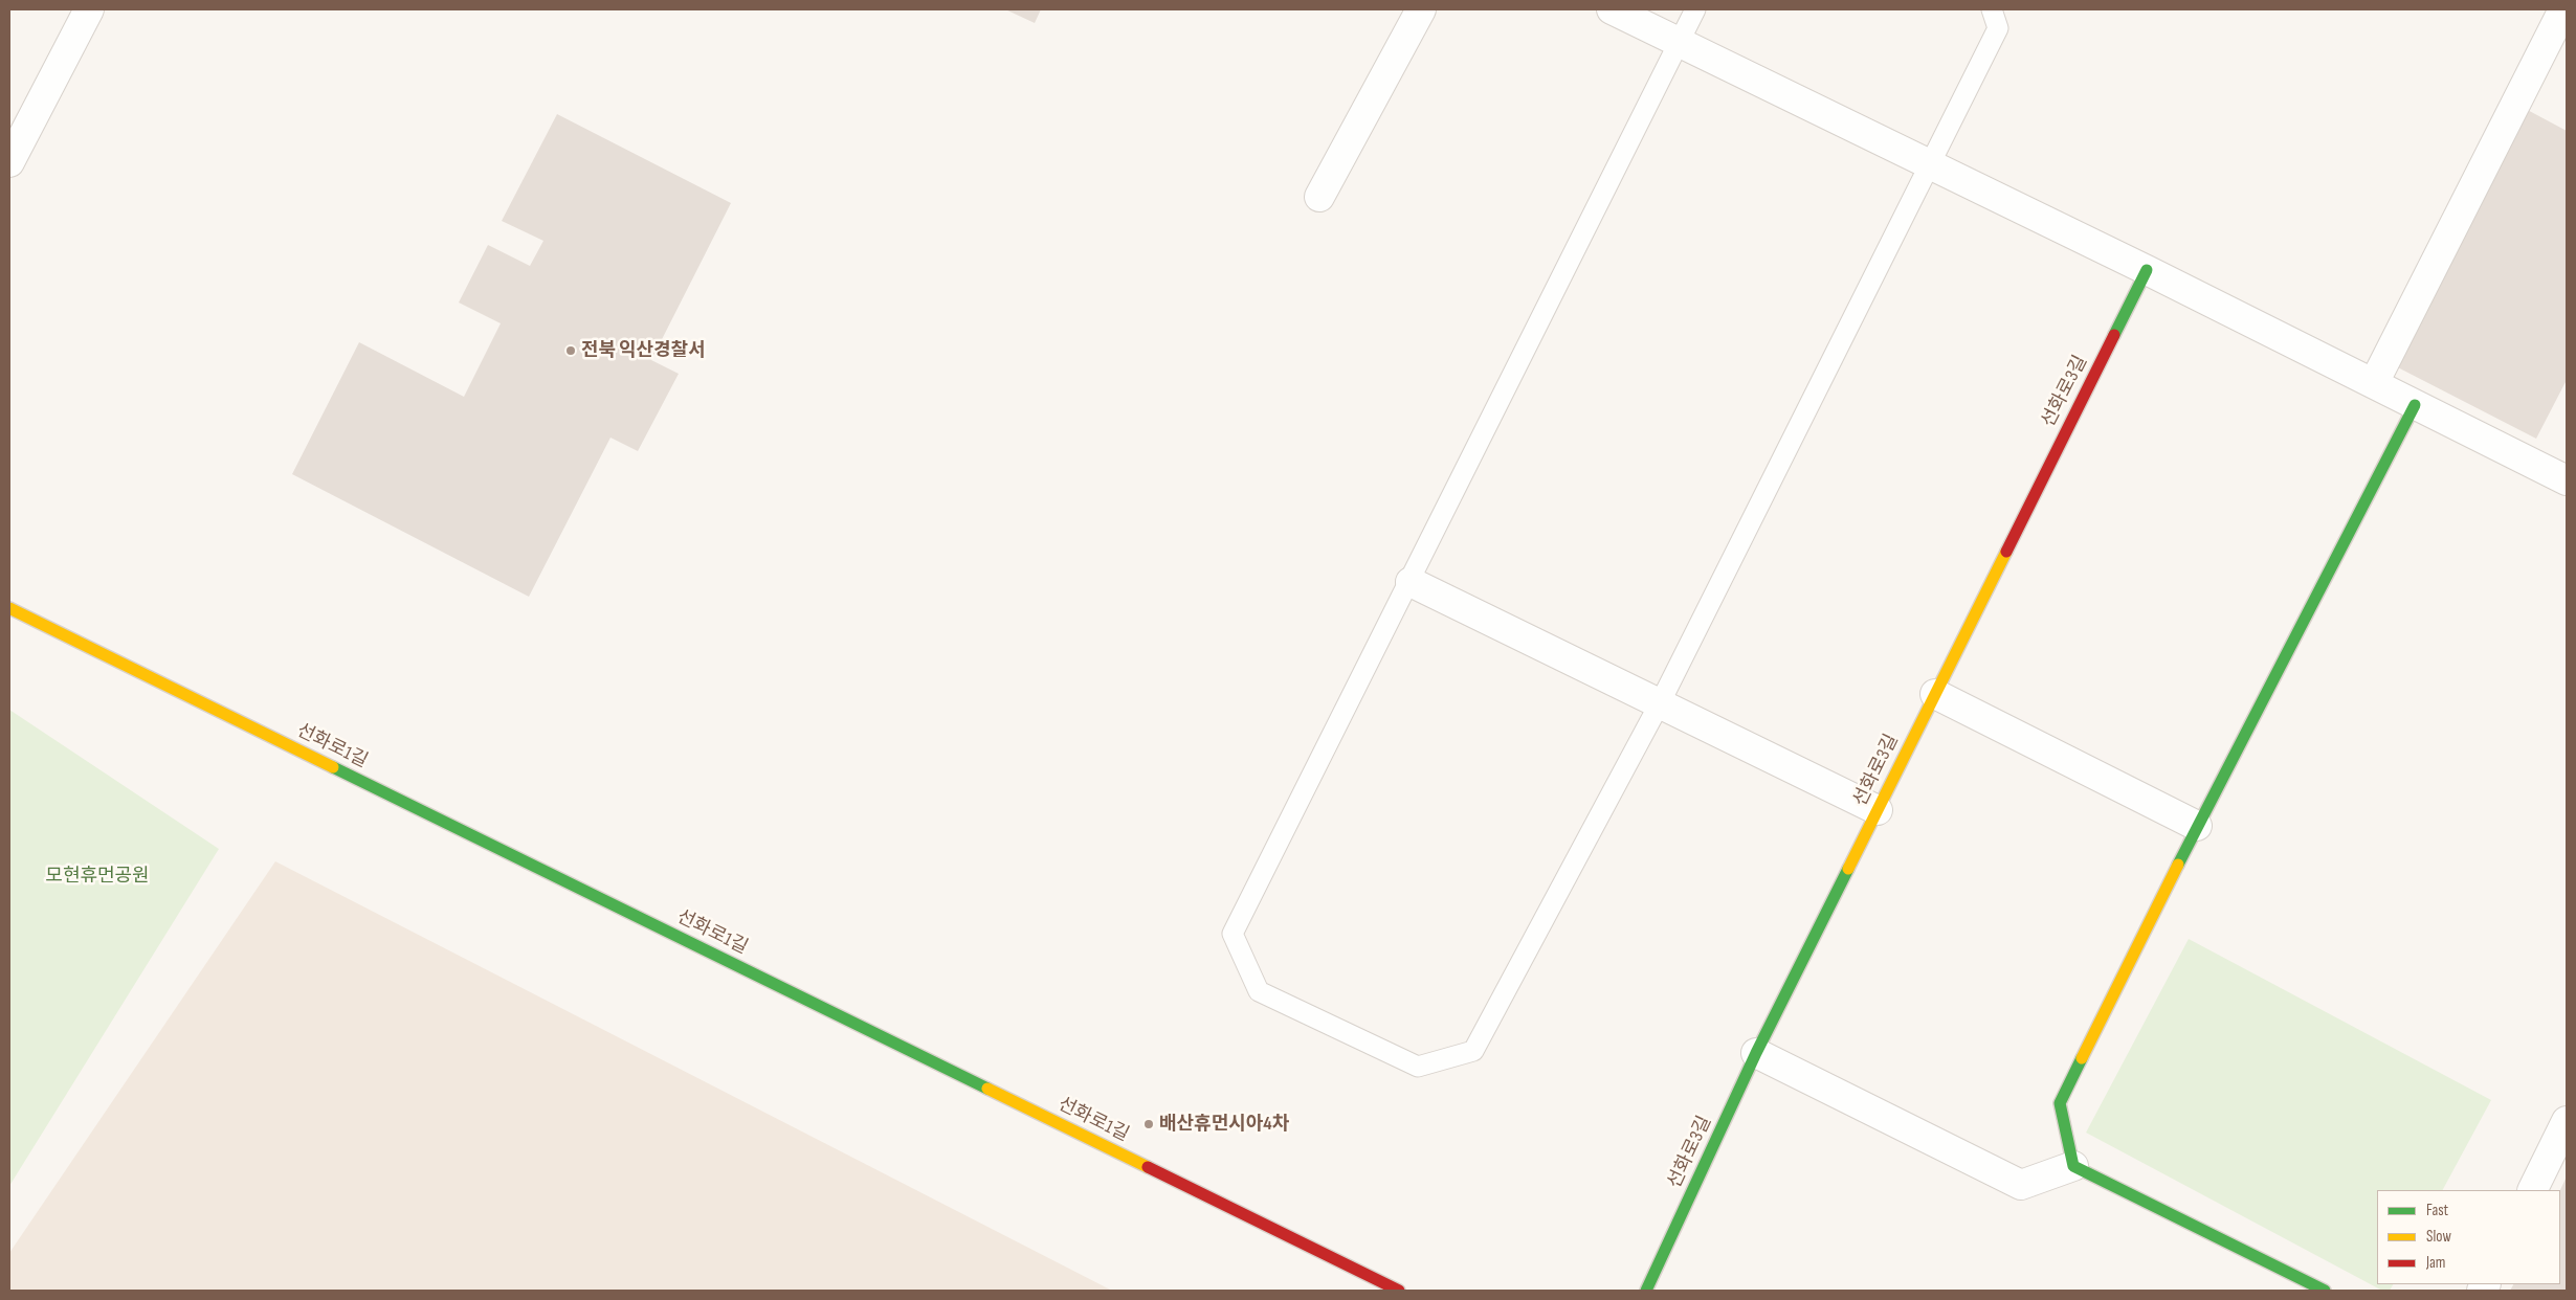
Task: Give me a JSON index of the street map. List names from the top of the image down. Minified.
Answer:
{"streets":{"street":["선화로3길","선화로1길"]},"parks":["모현휴먼공원"],"places":["전북 익산경찰서","배산휴먼시아4차"],"legend":["Fast","Slow","Jam"]}
